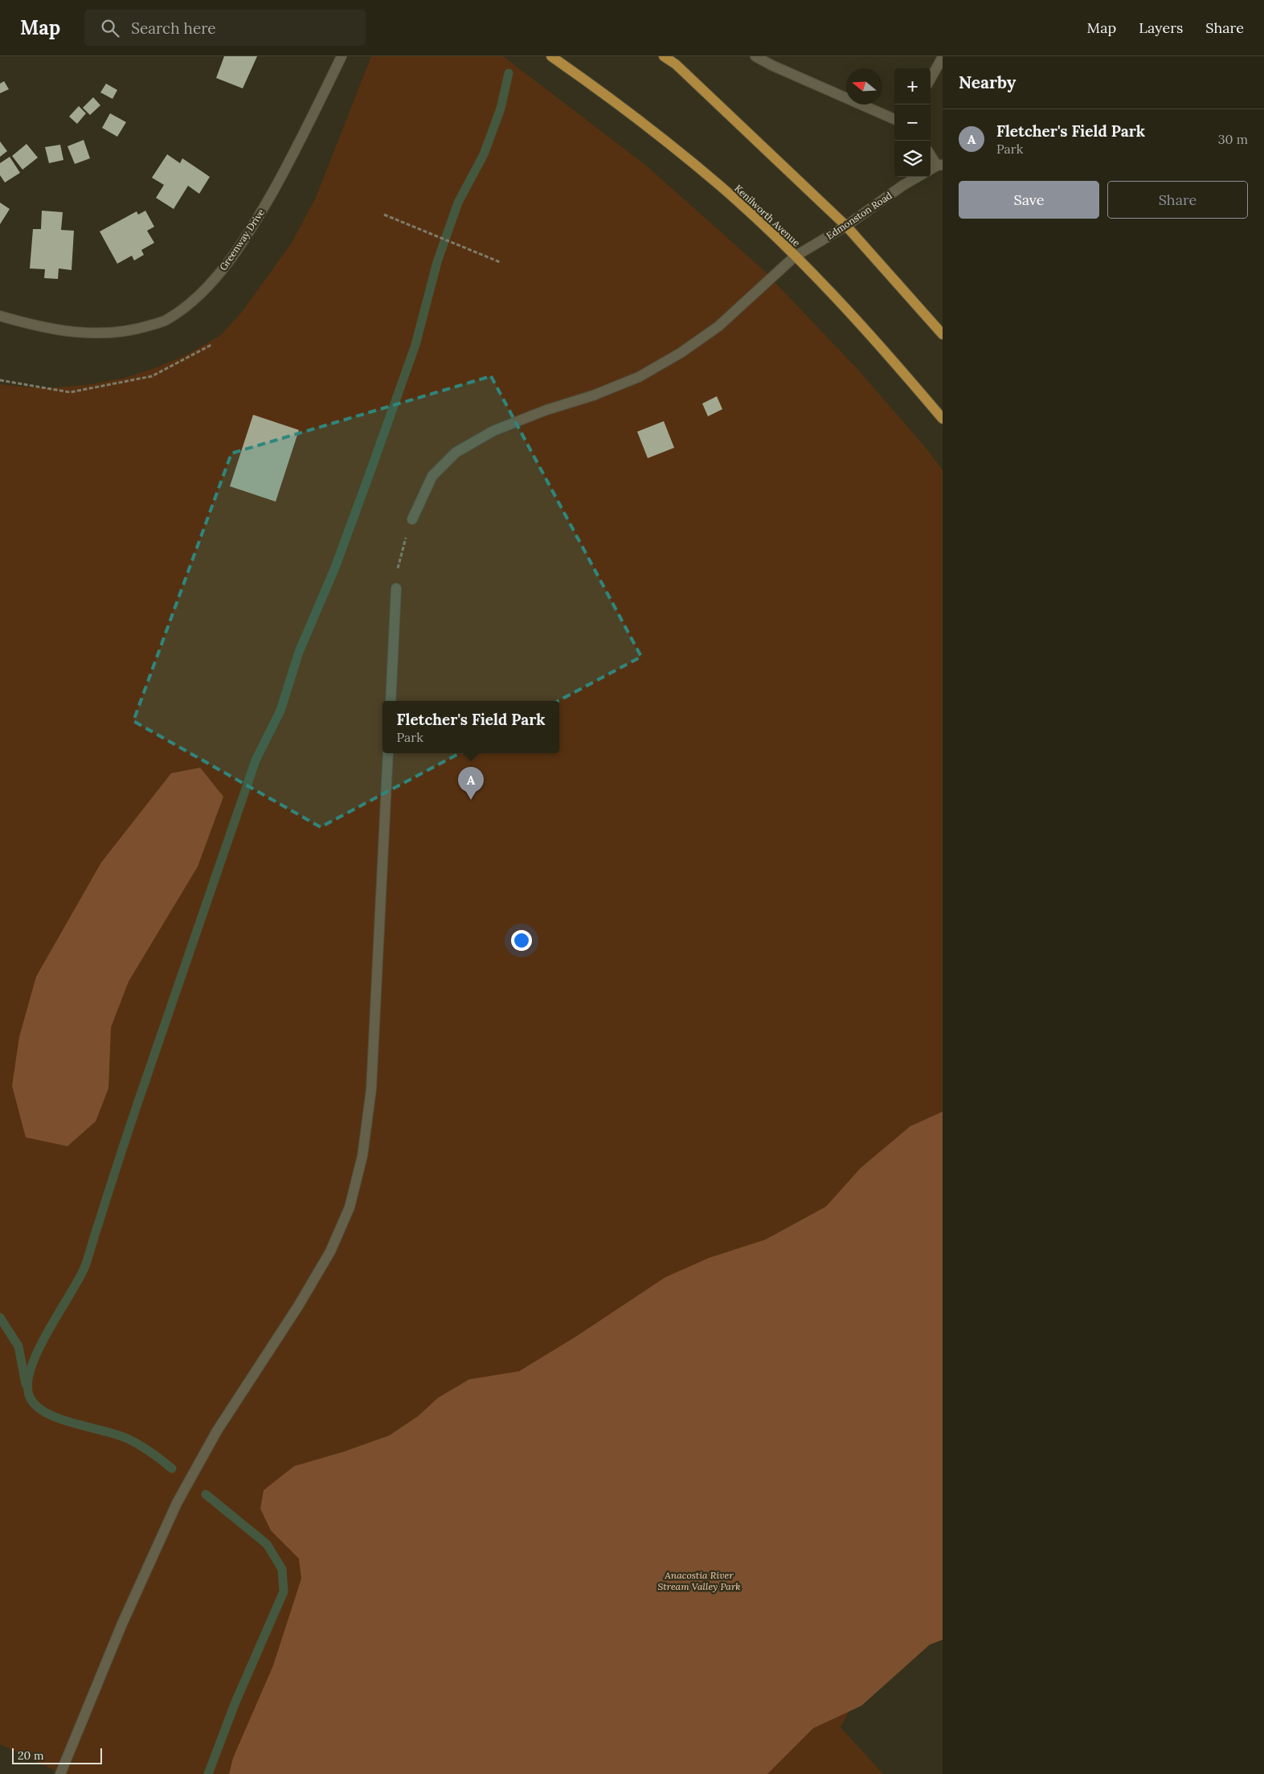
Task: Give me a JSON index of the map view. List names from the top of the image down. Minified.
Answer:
{"streets":{"main road":["Kenilworth Avenue"],"street":["Edmonston Road","Greenway Drive"]},"crossings":[["Kenilworth Avenue","Edmonston Road"]],"parks":["Anacostia River Stream Valley Park"],"scale_bar":"20 m","north":"left","page":{"header":"Map","search":"Search here","nav":["Map","Layers","Share"],"heading":"Nearby","map_buttons":["+","−"],"list":[{"mark":"A","name":"Fletcher's Field Park","note":"Park","value":"30 m"}],"buttons":["Save","Share"],"popup":["Fletcher's Field Park","Park"],"pins":"A","scale":"20 m"}}
